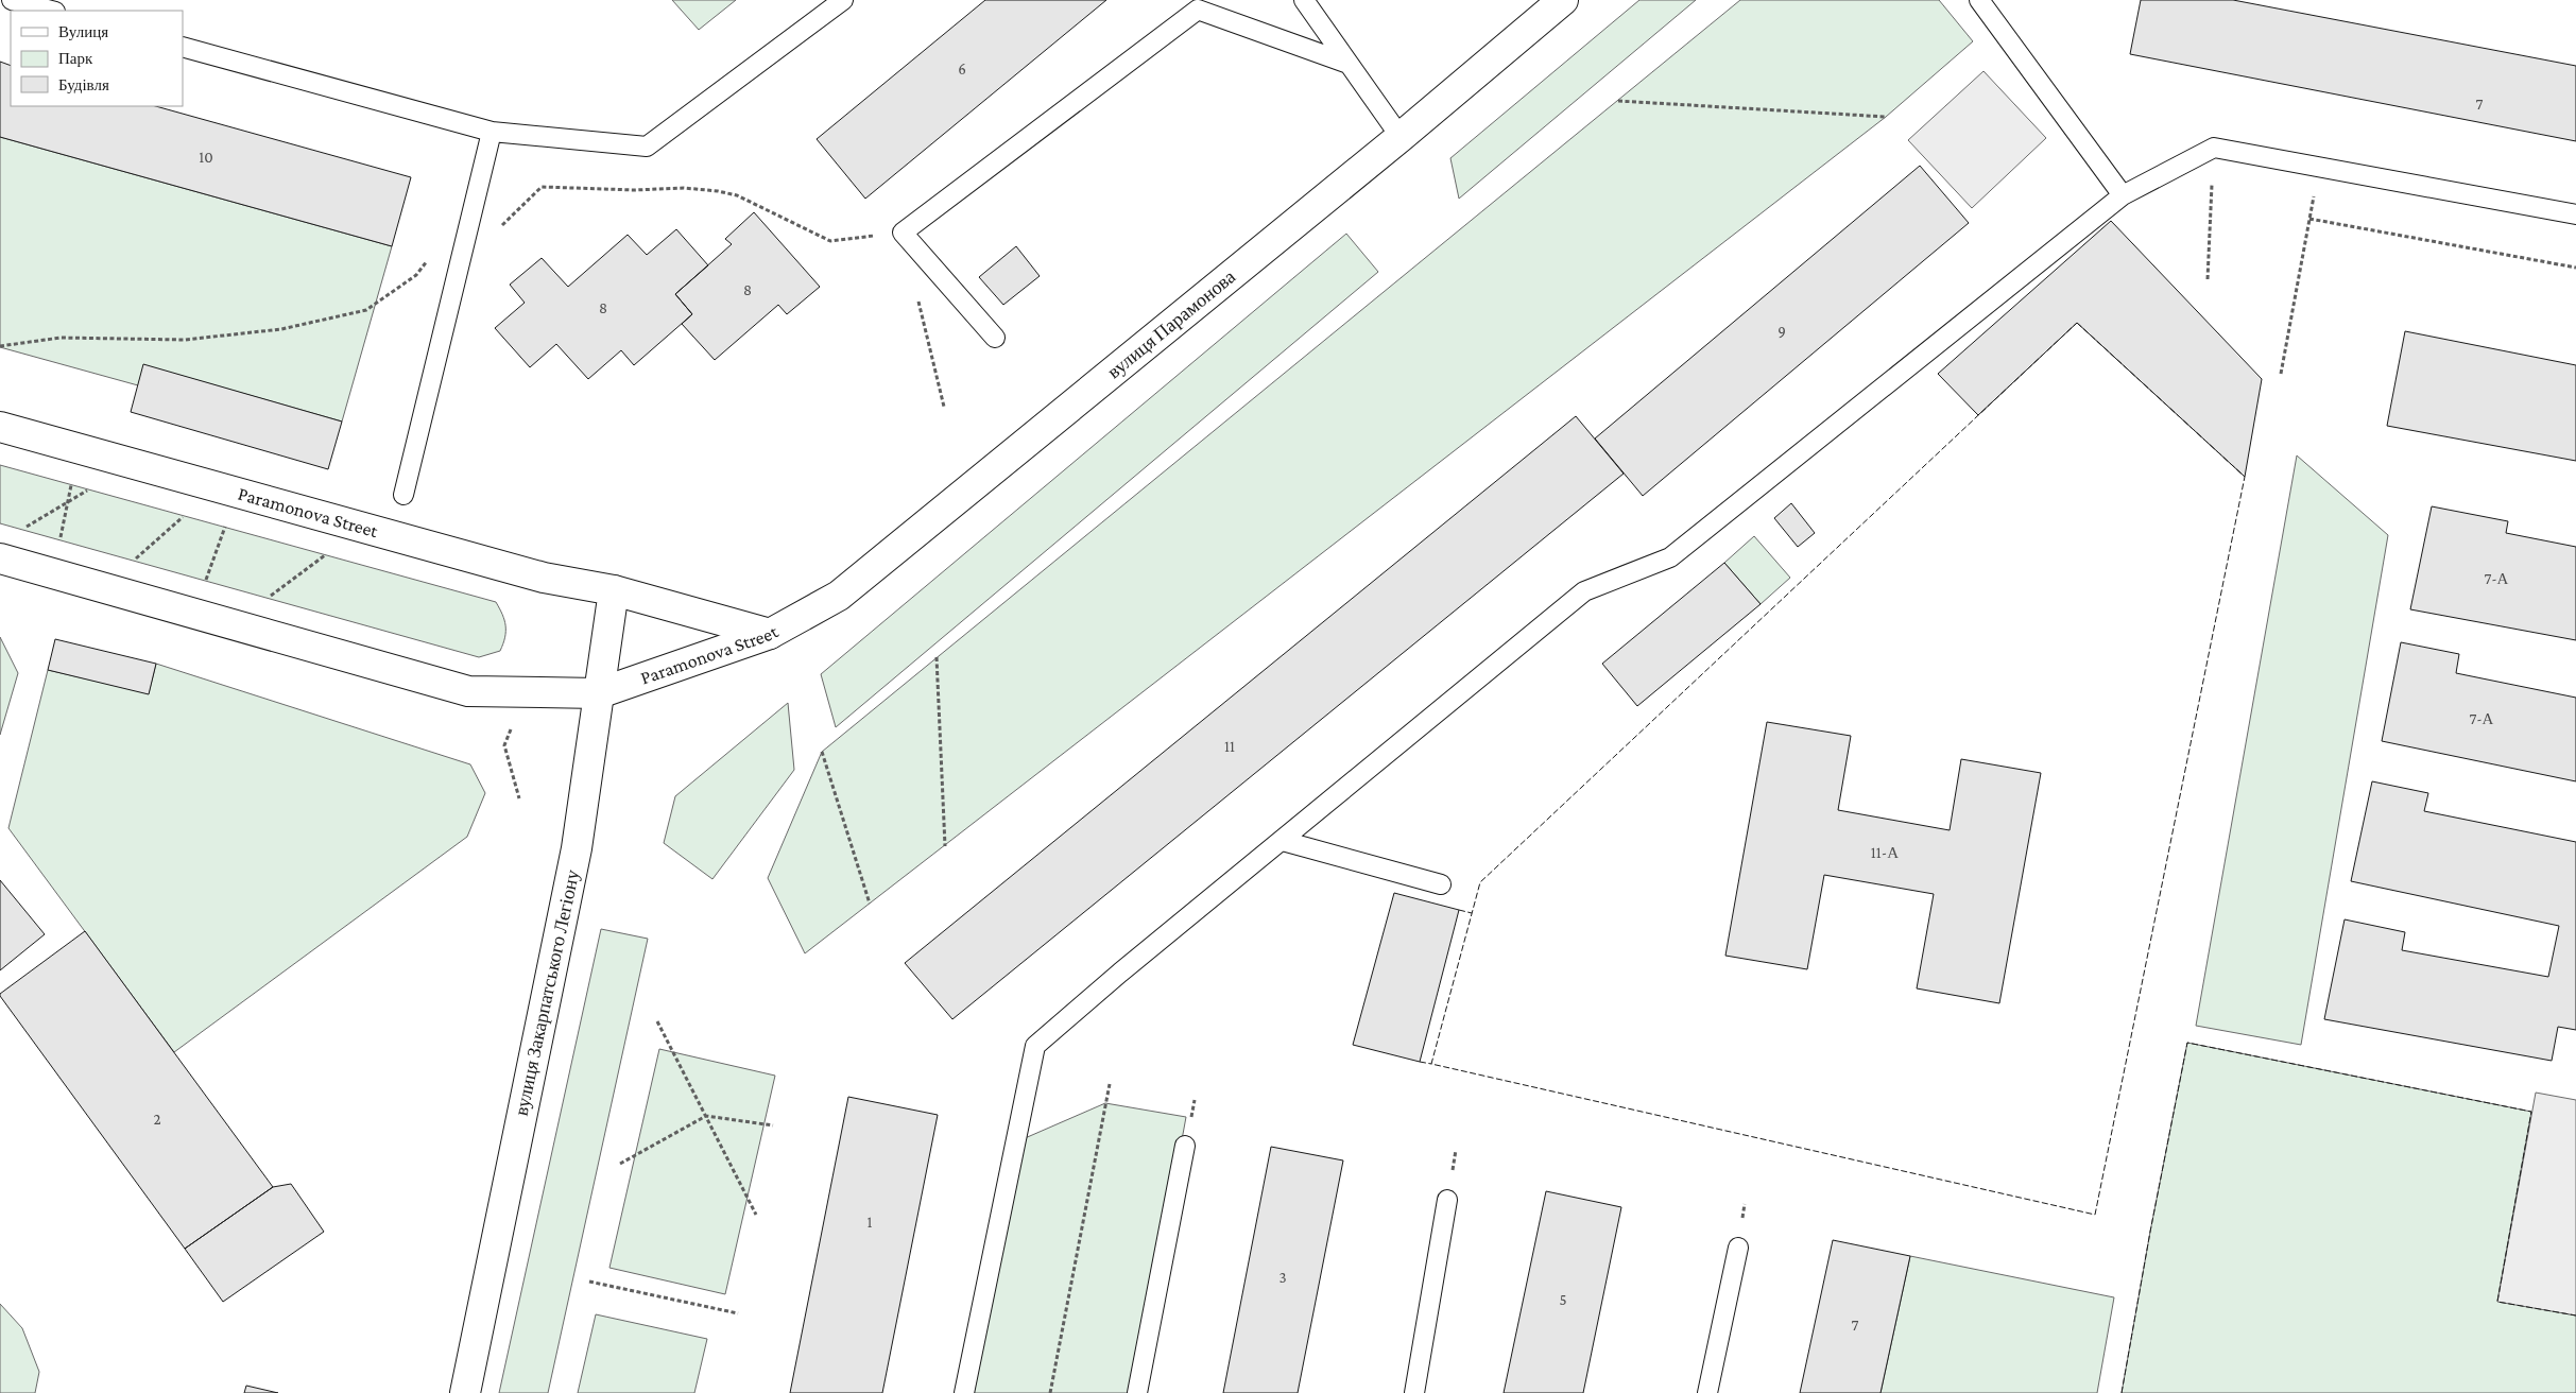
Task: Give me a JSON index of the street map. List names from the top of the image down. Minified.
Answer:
{"streets":{"street":["вулиця Парамонова","Paramonova Street","вулиця Закарпатського Легіону"]},"crossings":[["вулиця Парамонова","Paramonova Street"],["Paramonova Street","вулиця Закарпатського Легіону"]],"house_numbers":["6","7","10","8","8","9","7-А","7-А","11","11-А","2","1","3","5","7"],"legend":["Вулиця","Парк","Будівля"]}
